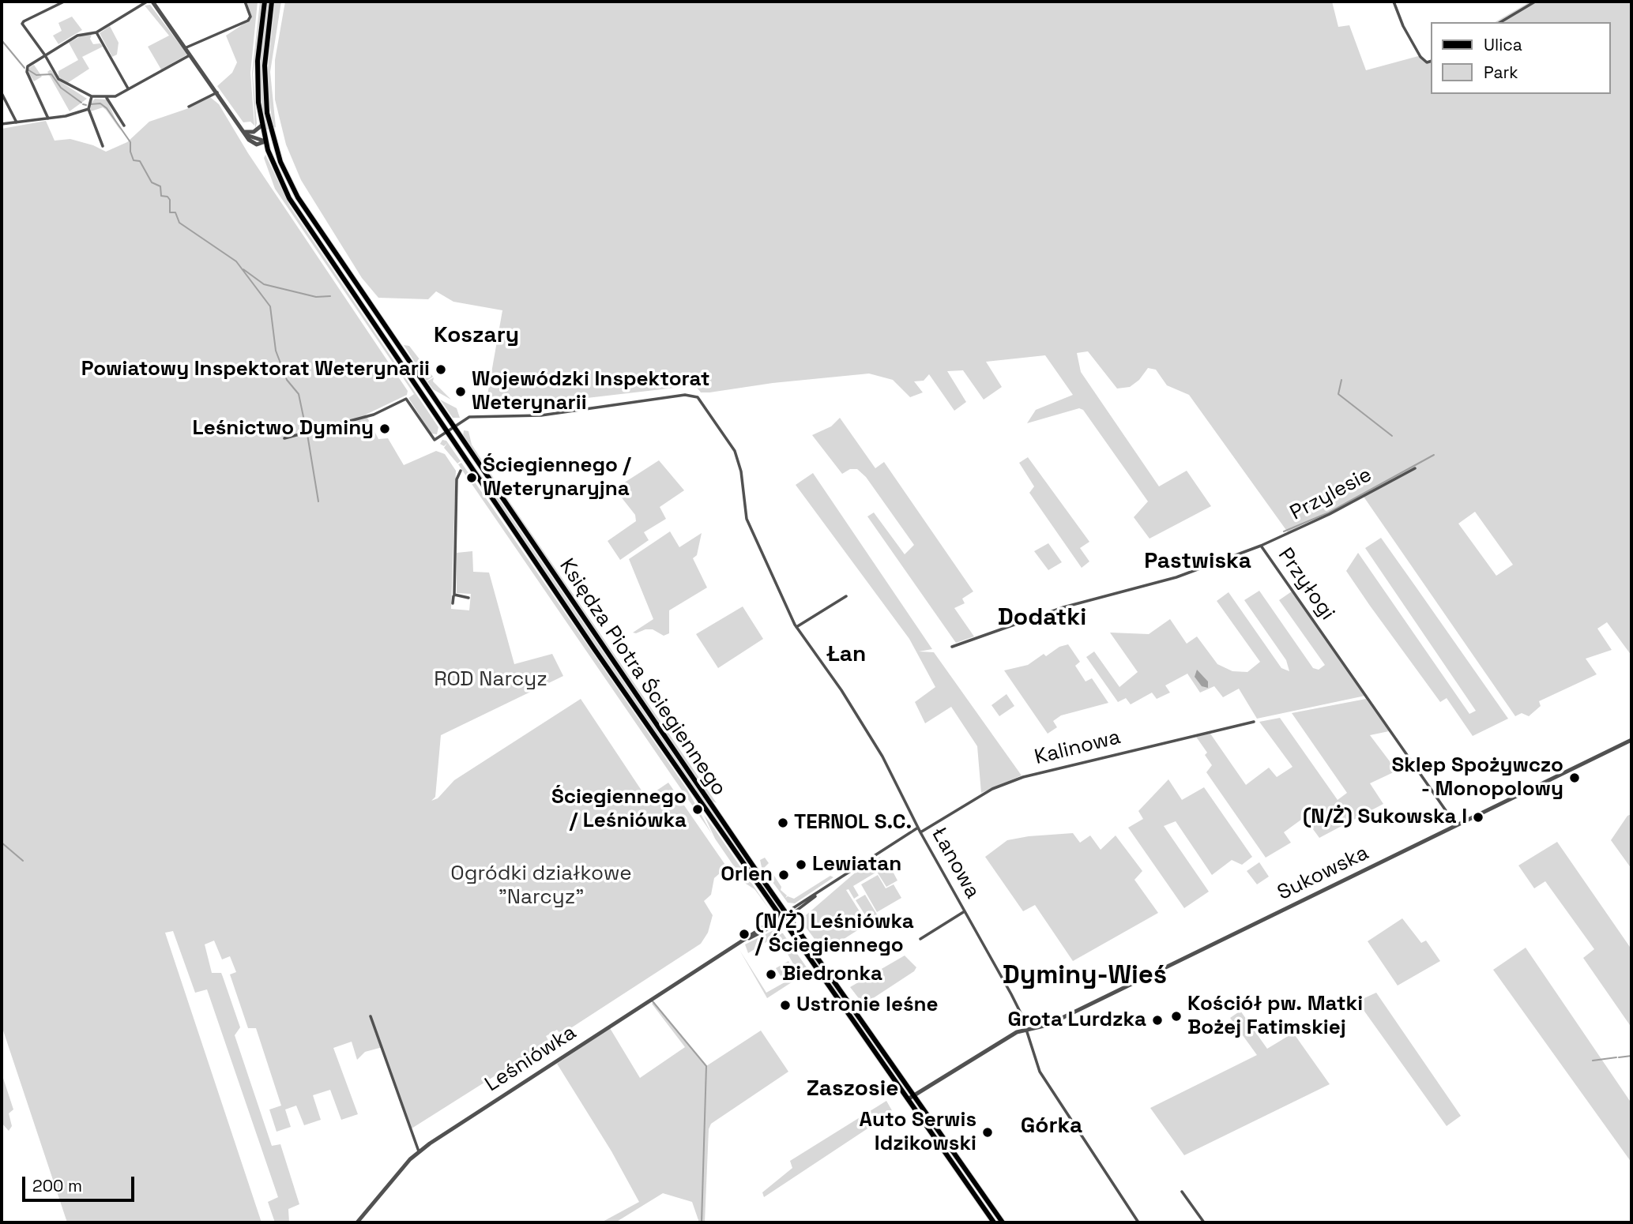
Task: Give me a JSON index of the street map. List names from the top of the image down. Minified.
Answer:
{"streets":{"main road":["Księdza Piotra Ściegiennego"],"street":["Przylesie","Przyłogi","Kalinowa","Łanowa","Sukowska","Leśniówka"]},"crossings":[["Przylesie","Przyłogi"],["Przyłogi","Sukowska"],["Księdza Piotra Ściegiennego","Łanowa"],["Księdza Piotra Ściegiennego","Sukowska"],["Księdza Piotra Ściegiennego","Leśniówka"],["Kalinowa","Łanowa"],["Łanowa","Sukowska"]],"districts":["Koszary","Pastwiska","Dodatki","Łan","Dyminy-Wieś","Zaszosie","Górka"],"parks":["ROD Narcyz","Ogródki działkowe \"Narcyz\""],"places":["Powiatowy Inspektorat Weterynarii","Wojewódzki Inspektorat Weterynarii","Leśnictwo Dyminy","Ściegiennego / Weterynaryjna","Sklep Spożywczo - Monopolowy","Ściegiennego / Leśniówka","(N/Ż) Sukowska I","TERNOL S.C.","Lewiatan","Orlen","(N/Ż) Leśniówka / Ściegiennego","Biedronka","Ustronie leśne","Kościół pw. Matki Bożej Fatimskiej","Grota Lurdzka","Auto Serwis Idzikowski"],"legend":["Ulica","Park"],"scale_bar":"200 m"}
